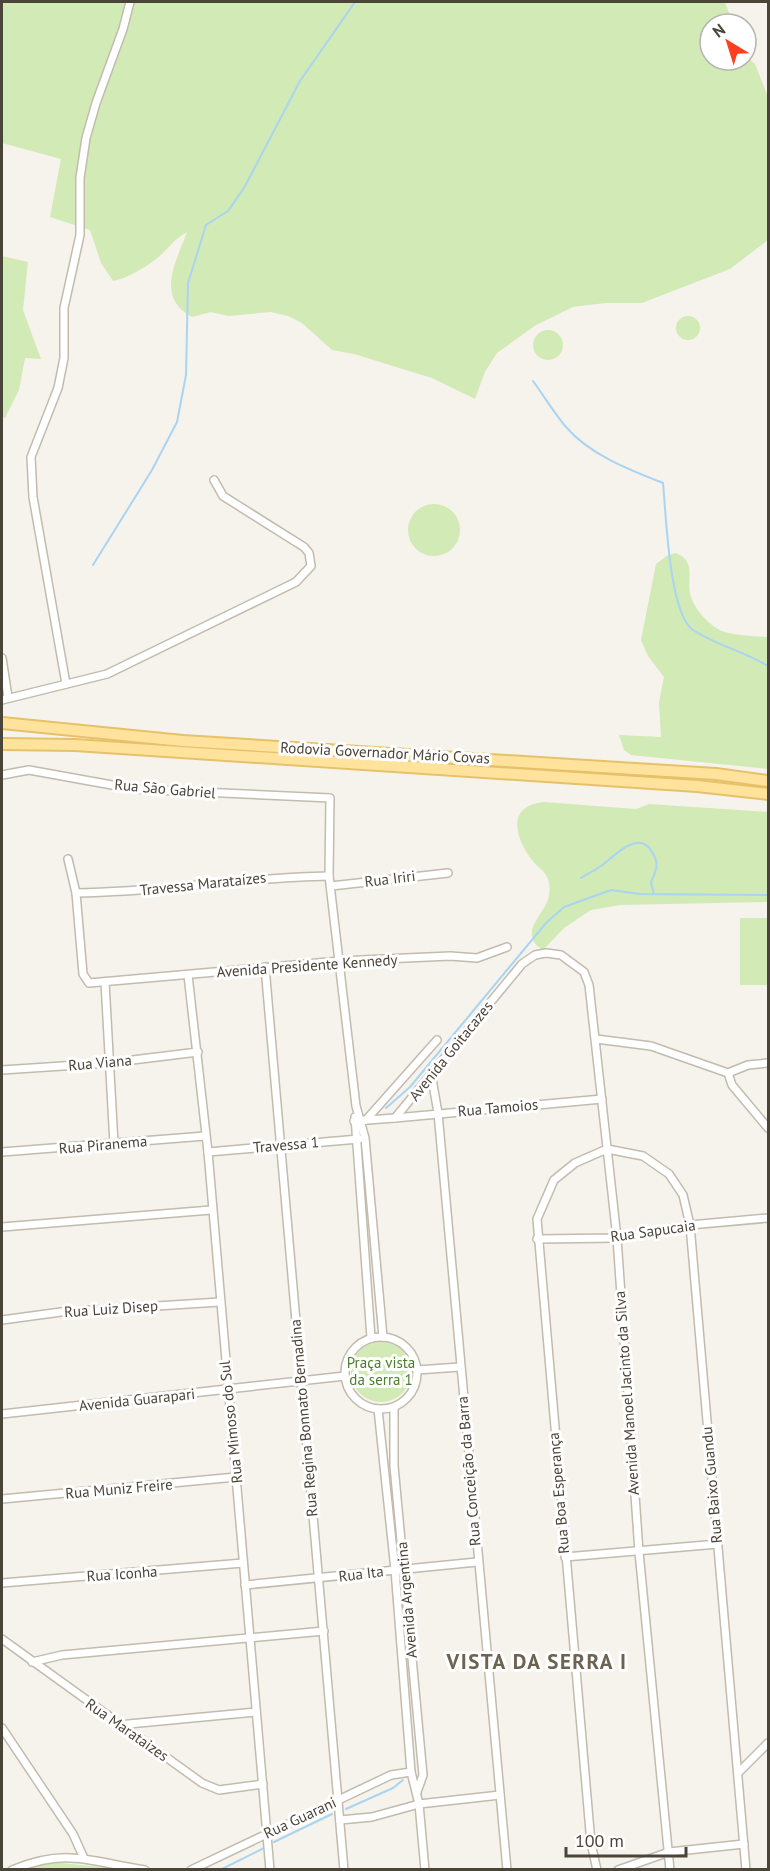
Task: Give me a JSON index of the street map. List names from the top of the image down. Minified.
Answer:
{"streets":{"main road":["Rodovia Governador Mário Covas"],"street":["Rua São Gabriel","Rua Iriri","Travessa Marataízes","Avenida Presidente Kennedy","Avenida Goitacazes","Rua Viana","Rua Tamoios","Rua Piranema","Travessa 1","Rua Sapucaia","Rua Luiz Disep","Avenida Manoel Jacinto da Silva","Avenida Guarapari","Rua Regina Bonnato Bernadina","Rua Mimoso do Sul","Rua Conceição da Barra","Rua Baixo Guandu","Rua Muniz Freire","Rua Boa Esperança","Rua Iconha","Rua Ita","Avenida Argentina","Rua Marataizes","Rua Guarani"]},"crossings":[["Rua São Gabriel","Travessa Marataízes"],["Avenida Presidente Kennedy","Rua Regina Bonnato Bernadina"],["Avenida Presidente Kennedy","Rua Mimoso do Sul"],["Avenida Goitacazes","Rua Tamoios"],["Avenida Goitacazes","Avenida Manoel Jacinto da Silva"],["Avenida Goitacazes","Rua Conceição da Barra"],["Rua Viana","Rua Mimoso do Sul"],["Rua Tamoios","Avenida Manoel Jacinto da Silva"],["Rua Tamoios","Rua Conceição da Barra"],["Rua Piranema","Rua Mimoso do Sul"],["Travessa 1","Rua Regina Bonnato Bernadina"],["Travessa 1","Rua Mimoso do Sul"],["Rua Sapucaia","Avenida Manoel Jacinto da Silva"],["Rua Sapucaia","Rua Baixo Guandu"],["Rua Sapucaia","Rua Boa Esperança"],["Rua Luiz Disep","Rua Mimoso do Sul"],["Avenida Manoel Jacinto da Silva","Rua Baixo Guandu"],["Avenida Manoel Jacinto da Silva","Rua Boa Esperança"],["Avenida Guarapari","Rua Regina Bonnato Bernadina"],["Avenida Guarapari","Rua Mimoso do Sul"],["Avenida Guarapari","Avenida Argentina"],["Rua Regina Bonnato Bernadina","Rua Ita"],["Rua Regina Bonnato Bernadina","Rua Guarani"],["Rua Mimoso do Sul","Rua Muniz Freire"],["Rua Mimoso do Sul","Rua Iconha"],["Rua Mimoso do Sul","Rua Ita"],["Rua Mimoso do Sul","Rua Marataizes"],["Rua Mimoso do Sul","Rua Guarani"],["Rua Conceição da Barra","Rua Ita"],["Rua Baixo Guandu","Rua Boa Esperança"],["Rua Ita","Avenida Argentina"],["Avenida Argentina","Rua Guarani"]],"districts":["VISTA DA SERRA I"],"parks":["Praça vista da serra 1"],"scale_bar":"100 m","north":"top left"}
